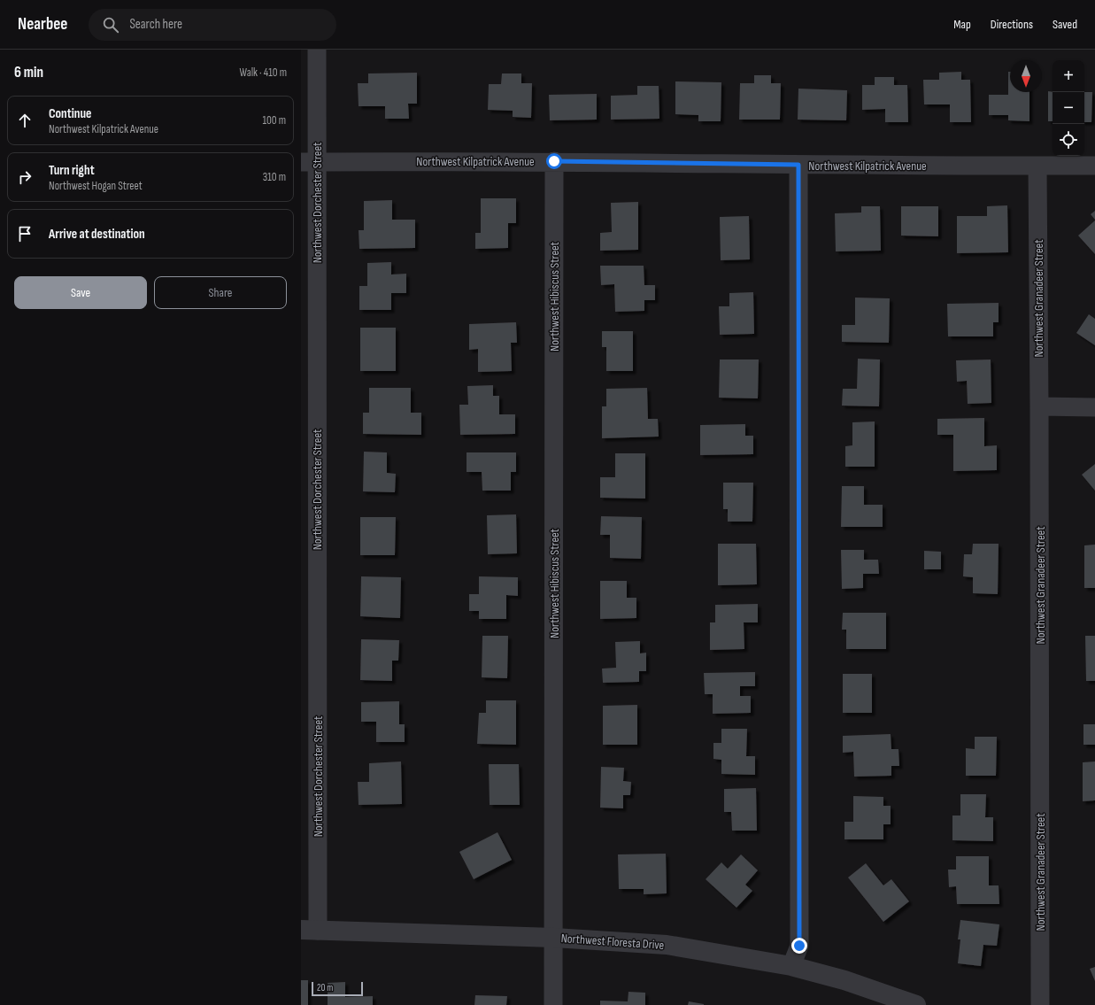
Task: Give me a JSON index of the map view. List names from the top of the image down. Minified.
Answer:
{"streets":{"street":["Northwest Kilpatrick Avenue","Northwest Dorchester Street","Northwest Hibiscus Street","Northwest Granadeer Street","Northwest Floresta Drive"]},"crossings":[["Northwest Kilpatrick Avenue","Northwest Dorchester Street"],["Northwest Kilpatrick Avenue","Northwest Hibiscus Street"],["Northwest Kilpatrick Avenue","Northwest Granadeer Street"],["Northwest Dorchester Street","Northwest Floresta Drive"],["Northwest Hibiscus Street","Northwest Floresta Drive"]],"scale_bar":"20 m","north":"bottom","page":{"header":"Nearbee","search":"Search here","nav":["Map","Directions","Saved"],"heading":["6 min","Walk · 410 m"],"map_buttons":["+","−"],"list":[["Continue","Northwest Kilpatrick Avenue","100 m"],["Turn right","Northwest Hogan Street","310 m"],"Arrive at destination"],"buttons":["Save","Share"],"scale":"20 m"}}
